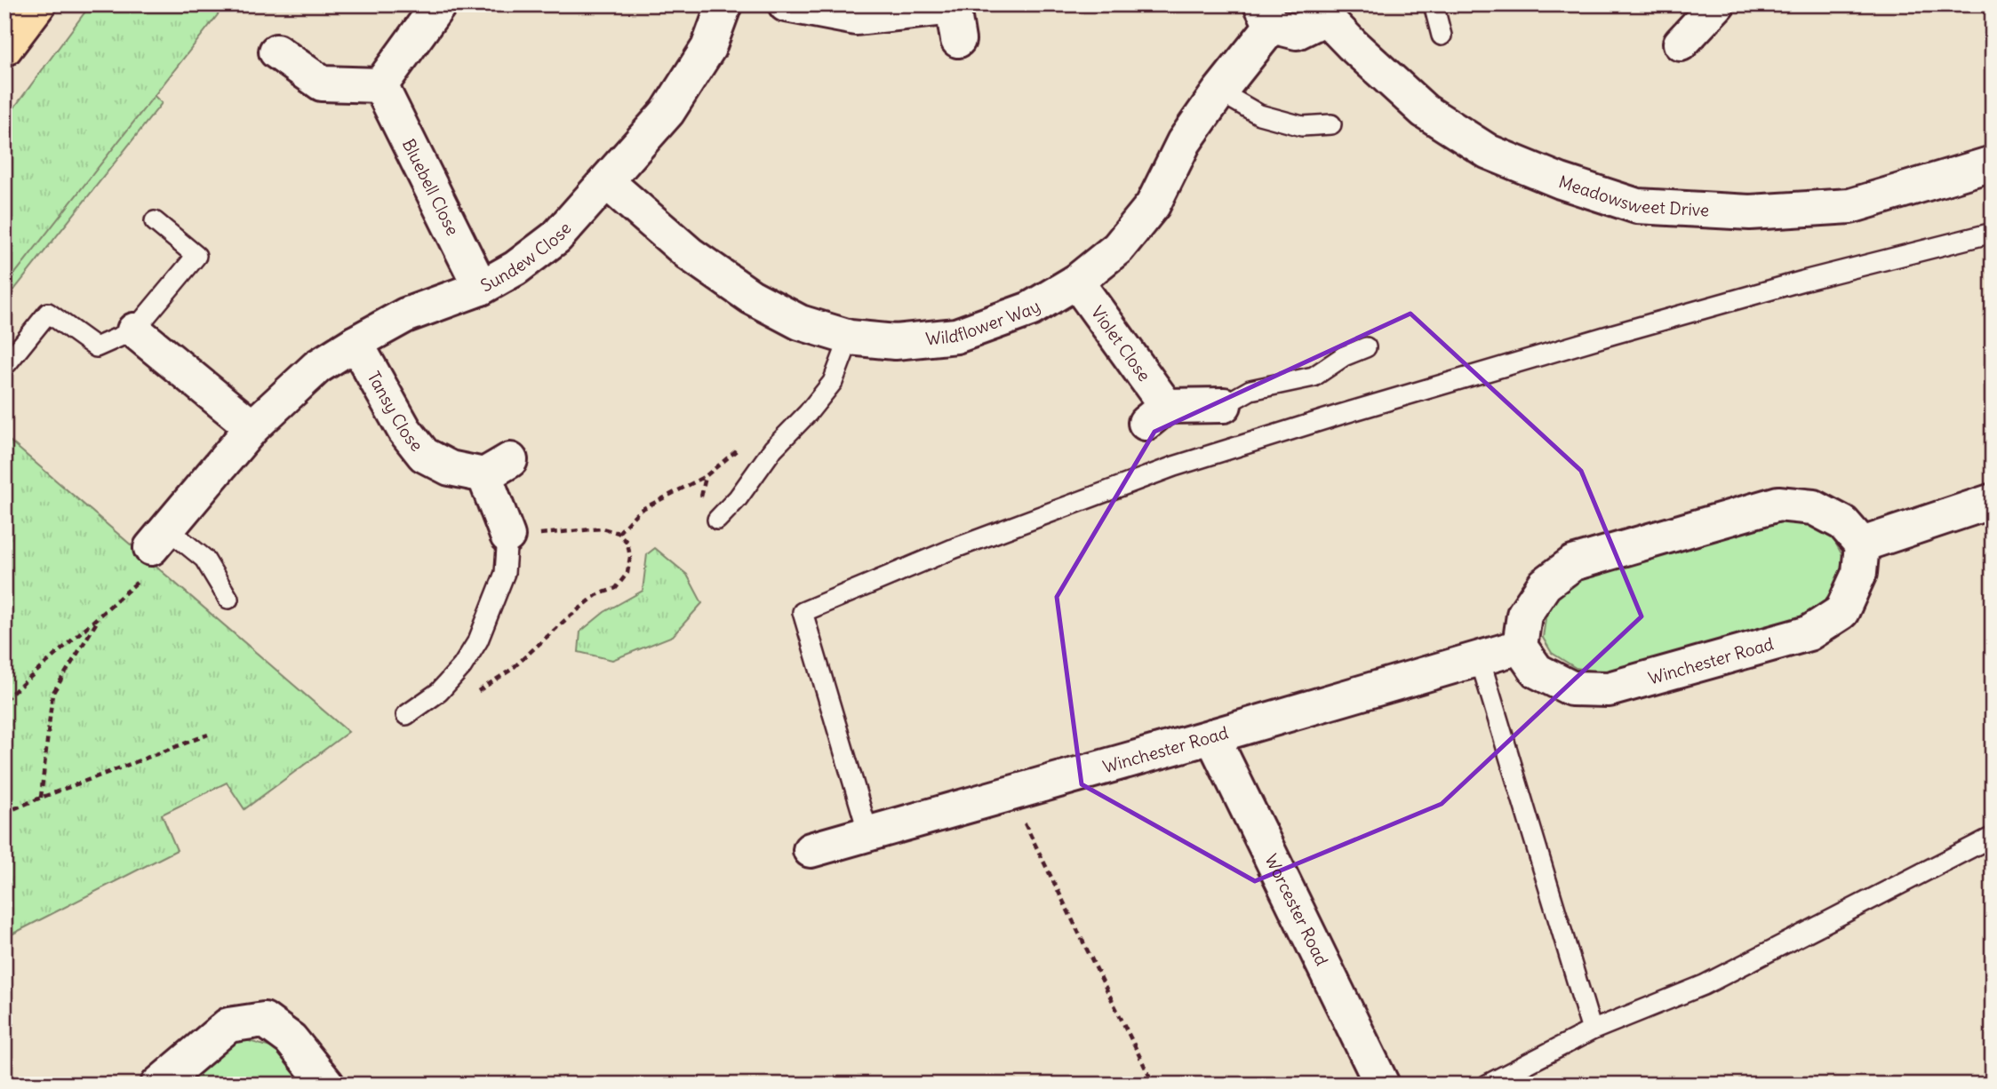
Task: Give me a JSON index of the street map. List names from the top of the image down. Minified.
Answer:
{"streets":{"street":["Bluebell Close","Meadowsweet Drive","Sundew Close","Wildflower Way","Violet Close","Tansy Close","Winchester Road","Worcester Road"]},"crossings":[["Bluebell Close","Sundew Close"],["Sundew Close","Wildflower Way"],["Sundew Close","Tansy Close"],["Wildflower Way","Violet Close"],["Winchester Road","Worcester Road"]]}
